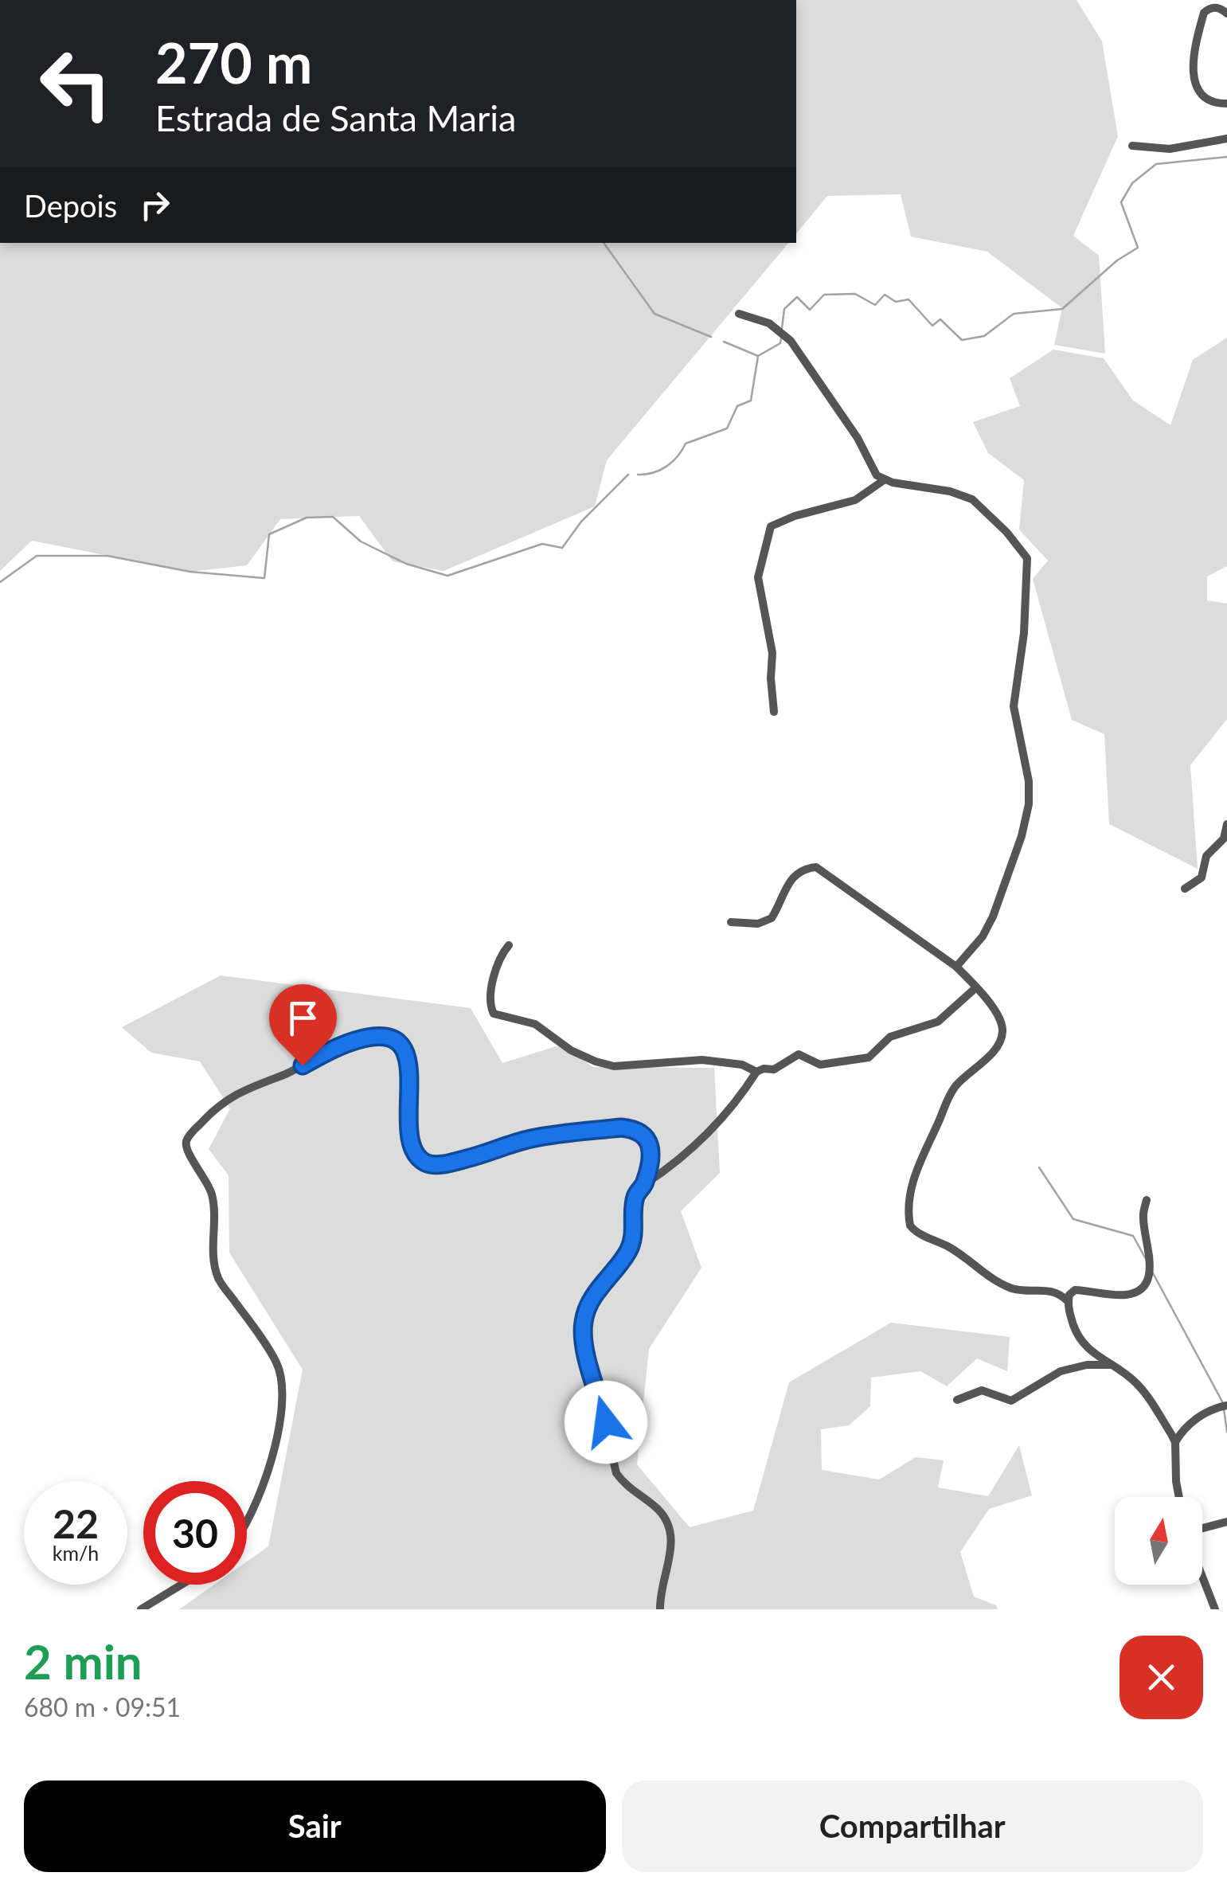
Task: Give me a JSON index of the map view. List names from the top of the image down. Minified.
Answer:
{"north":"top","page":{"turn":["270 m","Estrada de Santa Maria"],"then":"Depois","speed":"22 km/h","limit":"30","heading":["2 min","680 m · 09:51"],"buttons":["Sair","Compartilhar"]}}
